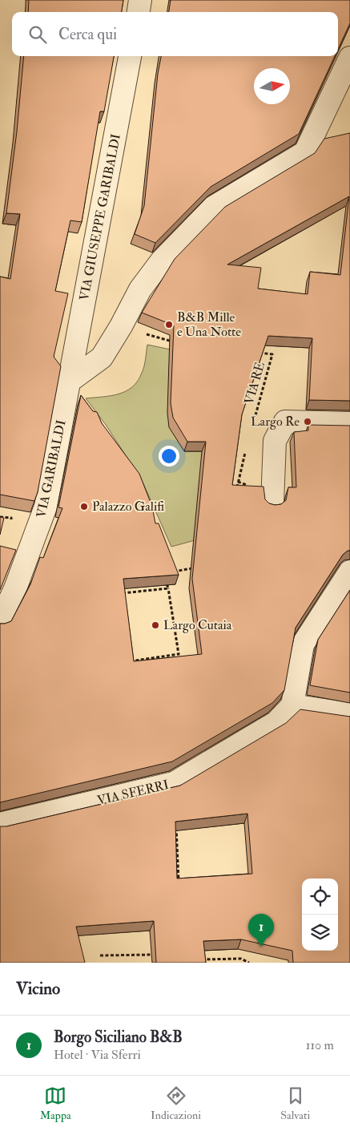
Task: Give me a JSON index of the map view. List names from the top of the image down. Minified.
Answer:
{"streets":{"street":["VIA GIUSEPPE GARIBALDI","VIA GARIBALDI","VIA SFERRI"],"path":["VIA RE"]},"crossings":[["VIA GIUSEPPE GARIBALDI","VIA GARIBALDI"]],"places":["B&B Mille e Una Notte","Largo Re","Palazzo Galifi","Largo Cutaia"],"north":"right","page":{"search":"Cerca qui","pins":"1","heading":"Vicino","list":[{"mark":"1","name":"Borgo Siciliano B&B","note":"Hotel · Via Sferri","value":"110 m"}],"nav":["Mappa","Indicazioni","Salvati"]}}
